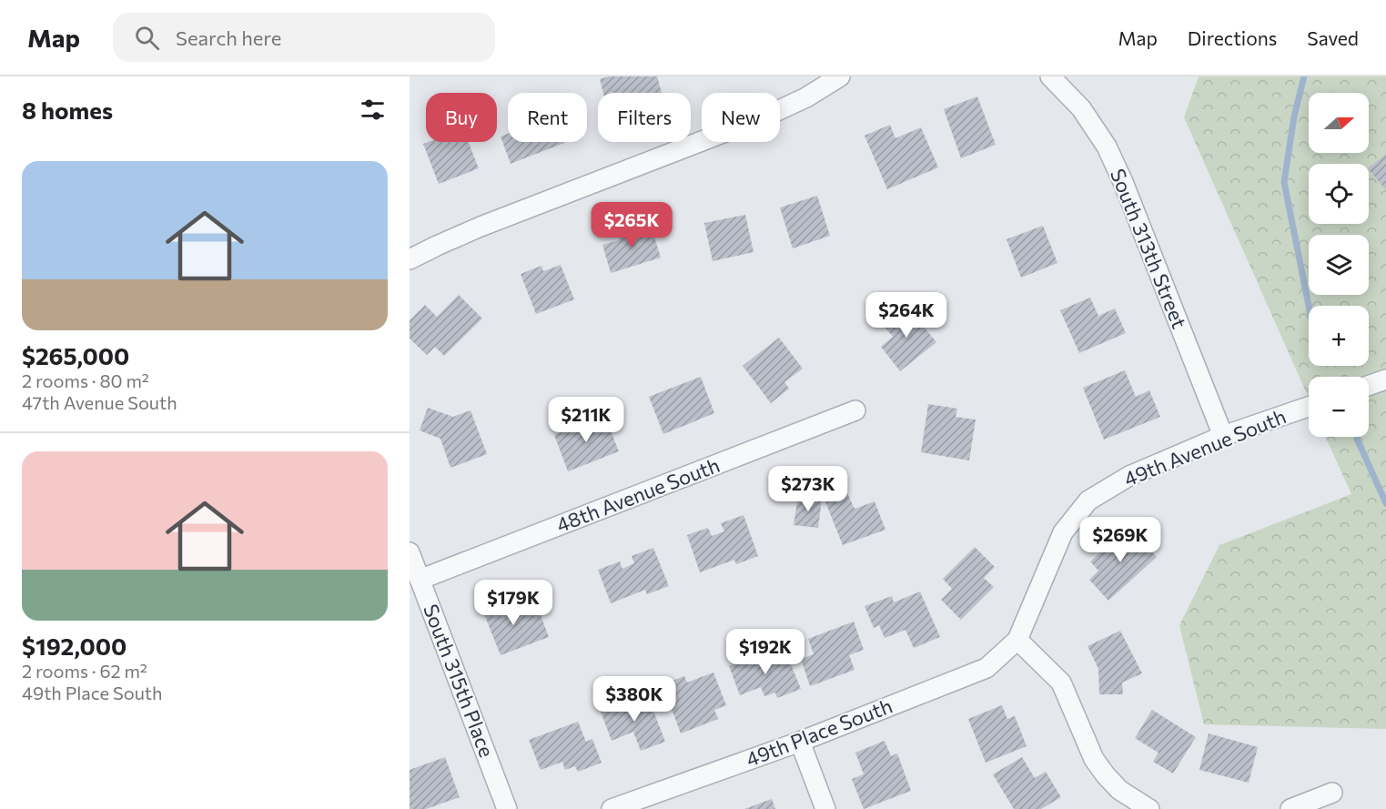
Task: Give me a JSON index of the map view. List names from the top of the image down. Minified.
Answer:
{"streets":{"street":["South 313th Street","49th Avenue South","48th Avenue South","South 315th Place","49th Place South"]},"crossings":[["South 313th Street","49th Avenue South"],["49th Avenue South","49th Place South"],["48th Avenue South","South 315th Place"]],"north":"right","page":{"header":"Map","search":"Search here","nav":["Map","Directions","Saved"],"heading":"8 homes","map_buttons":["+","−"],"chip":["Buy","Rent","Filters","New"],"list":[{"name":"$265,000","note":"2 rooms · 80 m² · 47th Avenue South"},{"name":"$192,000","note":"2 rooms · 62 m² · 49th Place South"}],"price":["$265K","$264K","$211K","$273K","$269K","$179K","$192K","$380K"]}}
